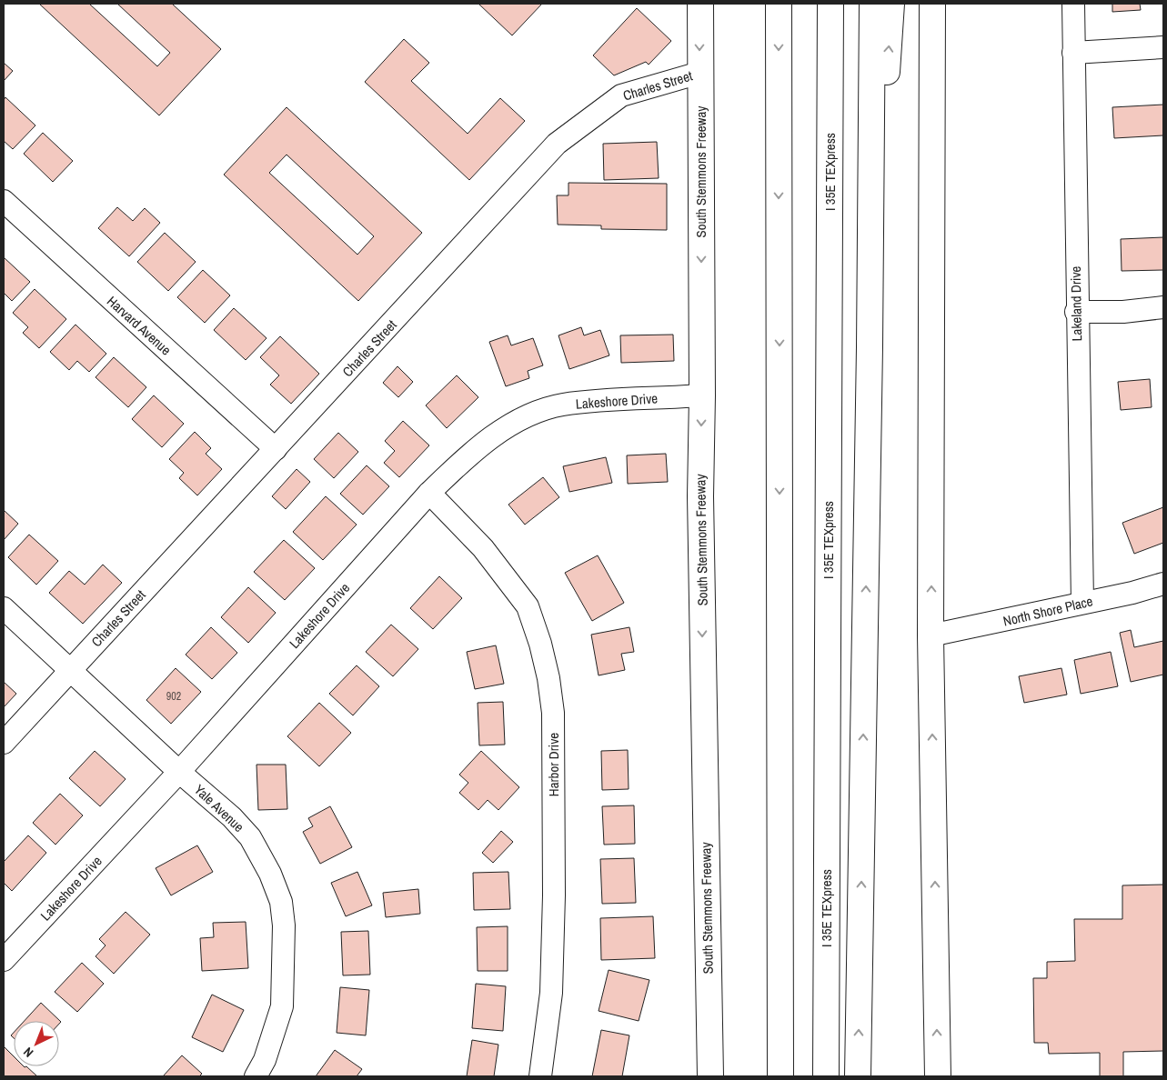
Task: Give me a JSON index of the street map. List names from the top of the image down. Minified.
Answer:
{"streets":{"main road":["South Stemmons Freeway","I 35E TEXpress"],"street":["Charles Street","Lakeland Drive","Harvard Avenue","Lakeshore Drive","North Shore Place","Harbor Drive","Yale Avenue"]},"crossings":[["Charles Street","South Stemmons Freeway"],["Charles Street","Harvard Avenue"],["Charles Street","Yale Avenue"],["South Stemmons Freeway","Lakeshore Drive"],["Lakeland Drive","North Shore Place"],["Lakeshore Drive","Harbor Drive"],["Lakeshore Drive","Yale Avenue"]],"house_numbers":["902"],"north":"bottom left"}
